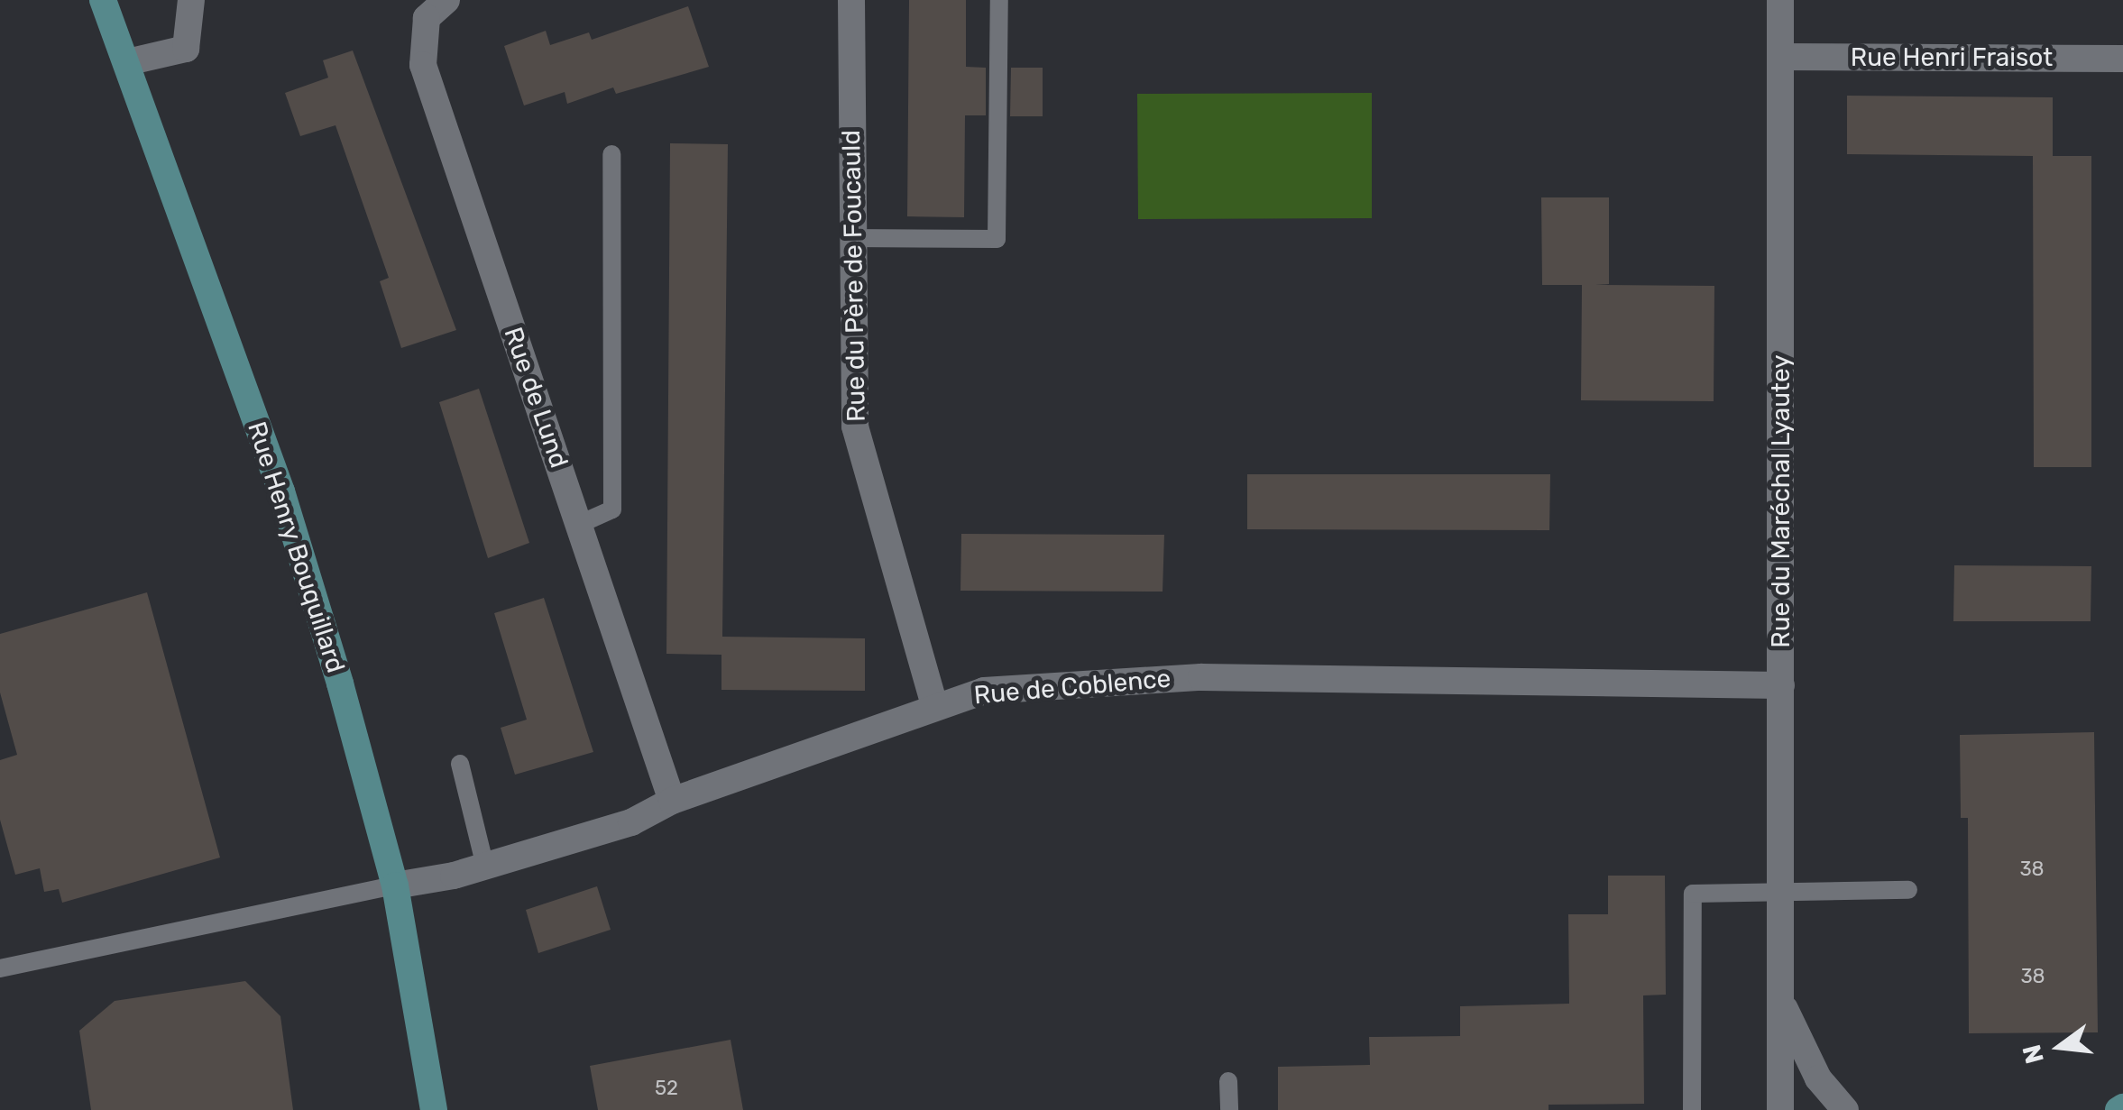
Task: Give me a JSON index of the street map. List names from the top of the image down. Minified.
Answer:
{"streets":{"main road":["Rue Henry Bouquillard"],"street":["Rue Henri Fraisot","Rue du Père de Foucauld","Rue de Lund","Rue du Maréchal Lyautey","Rue de Coblence"]},"crossings":[["Rue Henri Fraisot","Rue du Maréchal Lyautey"],["Rue du Père de Foucauld","Rue de Coblence"],["Rue de Lund","Rue de Coblence"],["Rue du Maréchal Lyautey","Rue de Coblence"],["Rue Henry Bouquillard","Rue de Coblence"]],"house_numbers":["38","38","52"],"north":"left"}
